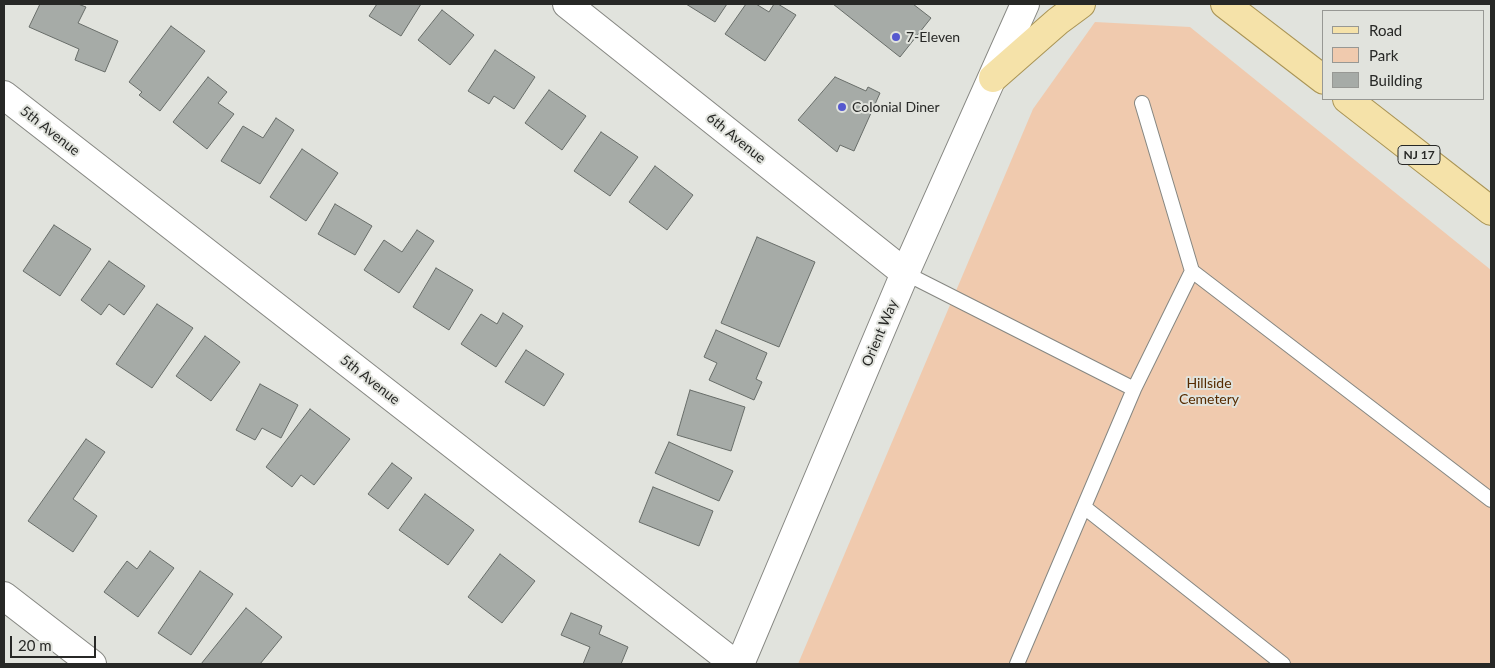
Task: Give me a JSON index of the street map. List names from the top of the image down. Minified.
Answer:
{"streets":{"main road":["NJ 17"],"street":["5th Avenue","6th Avenue","Orient Way"]},"crossings":[["6th Avenue","Orient Way"]],"parks":["Hillside Cemetery"],"places":["7-Eleven","Colonial Diner"],"legend":["Road","Park","Building"],"scale_bar":"20 m"}
